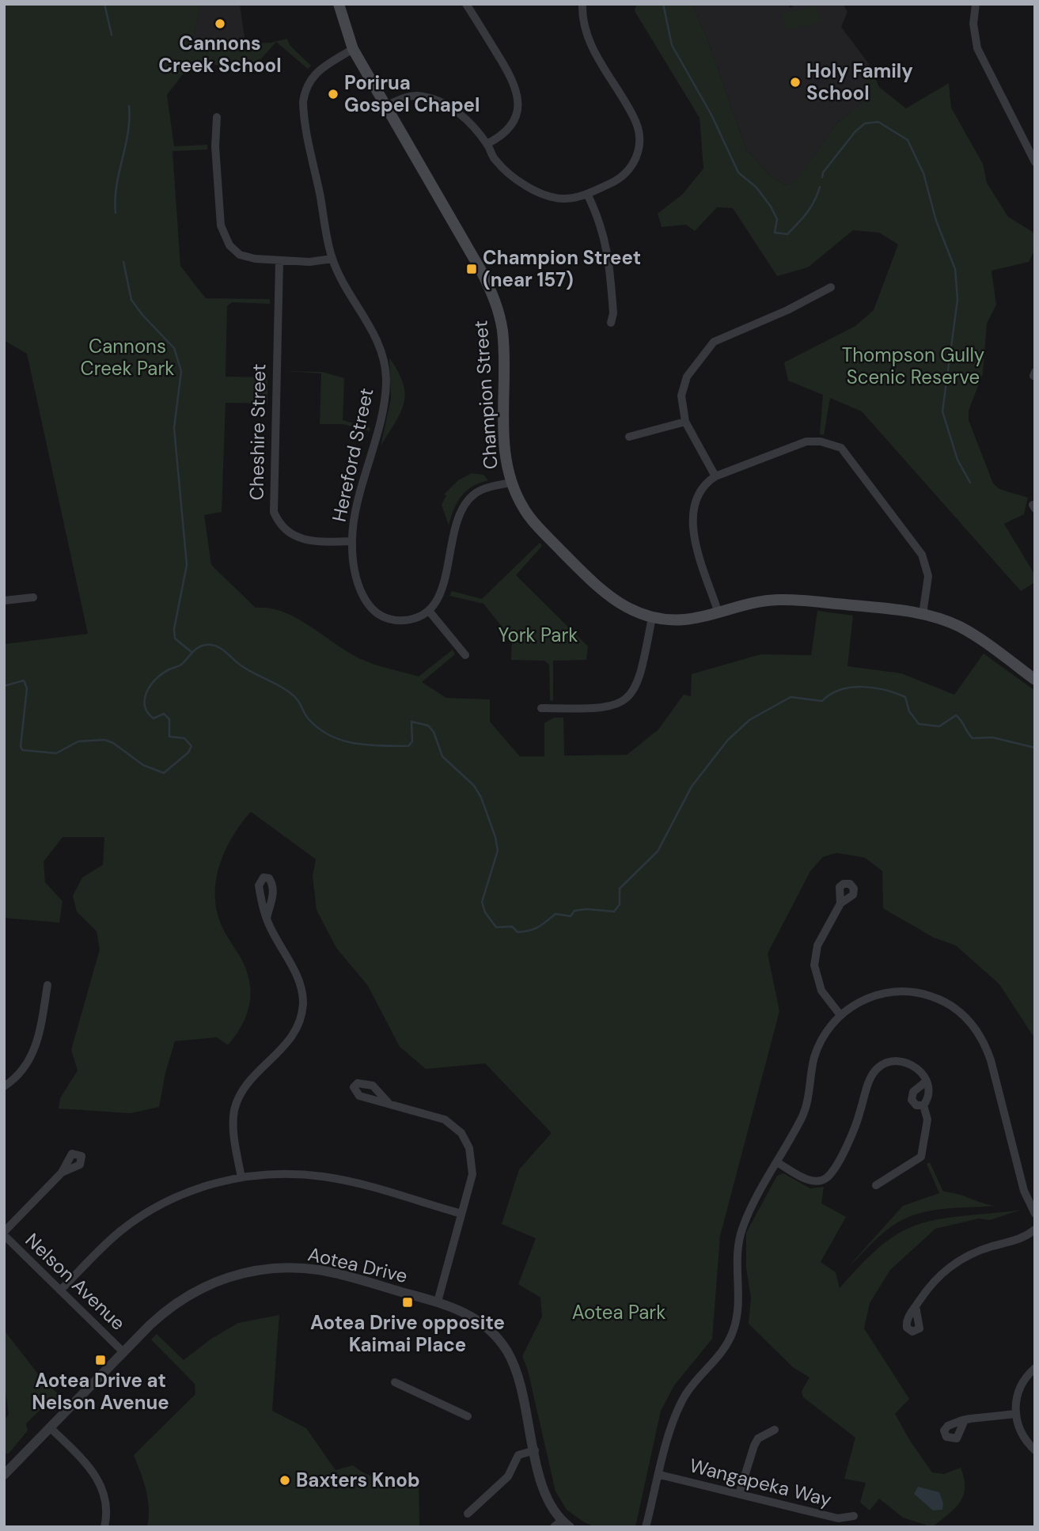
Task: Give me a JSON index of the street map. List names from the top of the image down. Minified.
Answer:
{"streets":{"main road":["Champion Street"],"street":["Cheshire Street","Hereford Street","Aotea Drive","Nelson Avenue","Wangapeka Way"]},"crossings":[["Champion Street","Hereford Street"],["Cheshire Street","Hereford Street"],["Aotea Drive","Nelson Avenue"]],"parks":["Cannons Creek Park","Thompson Gully Scenic Reserve","York Park","Aotea Park"],"places":{"other":["Cannons Creek School","Holy Family School","Porirua Gospel Chapel","Baxters Knob"],"transit":["Champion Street (near 157)","Aotea Drive opposite Kaimai Place","Aotea Drive at Nelson Avenue"]}}
